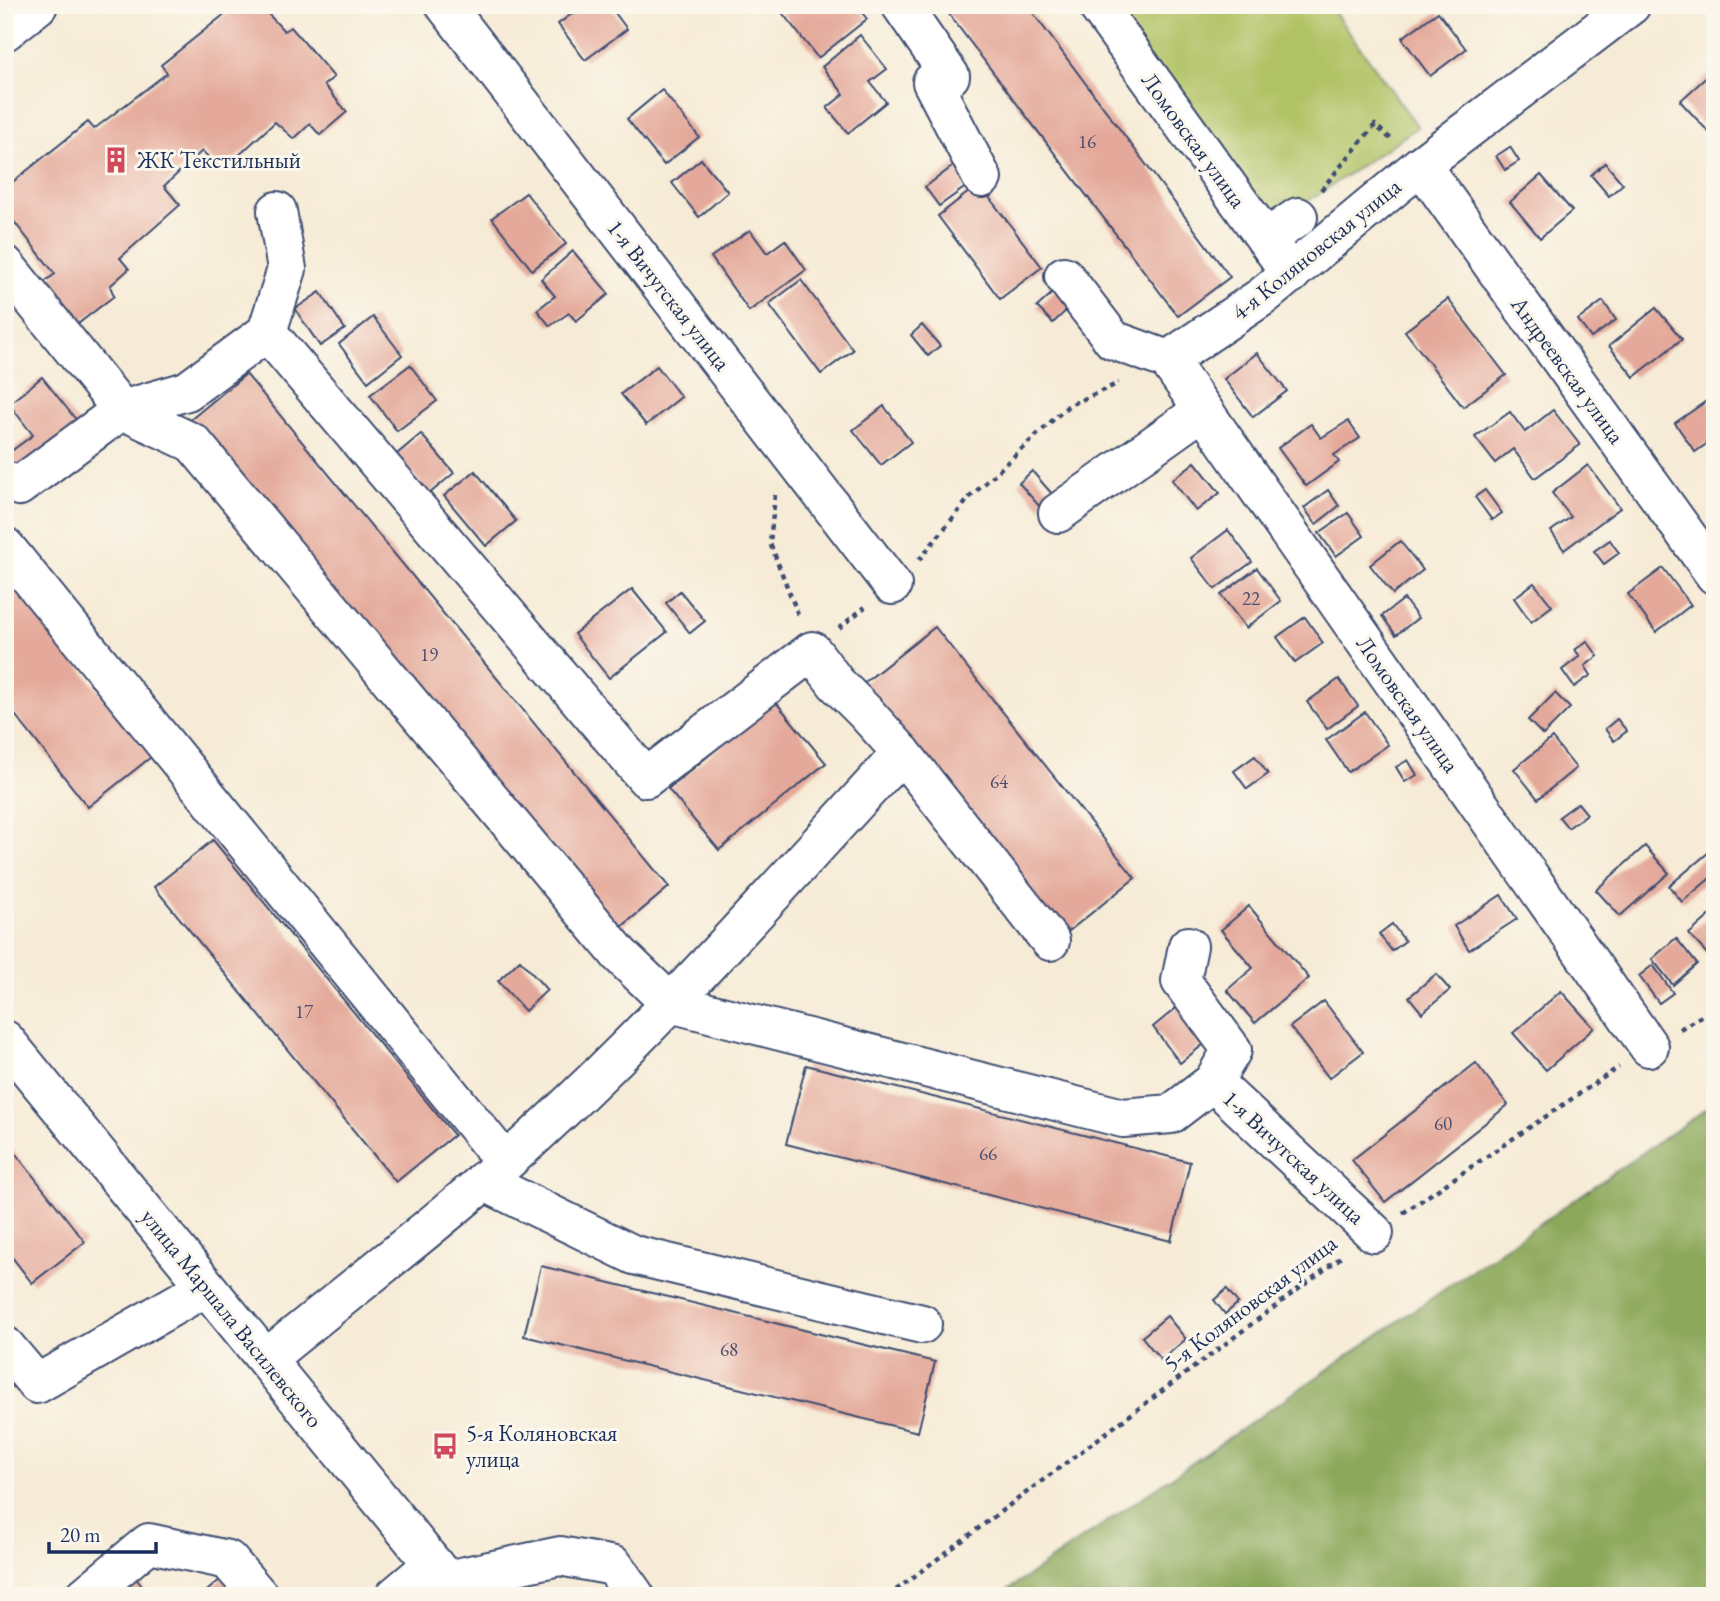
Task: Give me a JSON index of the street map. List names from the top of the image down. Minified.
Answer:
{"streets":{"street":["Ломовская улица","4-я Коляновская улица","1-я Вичугская улица","Андреевская улица","улица Маршала Василевского"],"path":["5-я Коляновская улица"]},"crossings":[["Ломовская улица","4-я Коляновская улица"],["Ломовская улица","5-я Коляновская улица"],["4-я Коляновская улица","Андреевская улица"],["1-я Вичугская улица","5-я Коляновская улица"]],"places":{"building":["ЖК Текстильный"],"bus stop":["5-я Коляновская улица"]},"house_numbers":["16","22","19","64","17","60","66","68"],"scale_bar":"20 m"}
